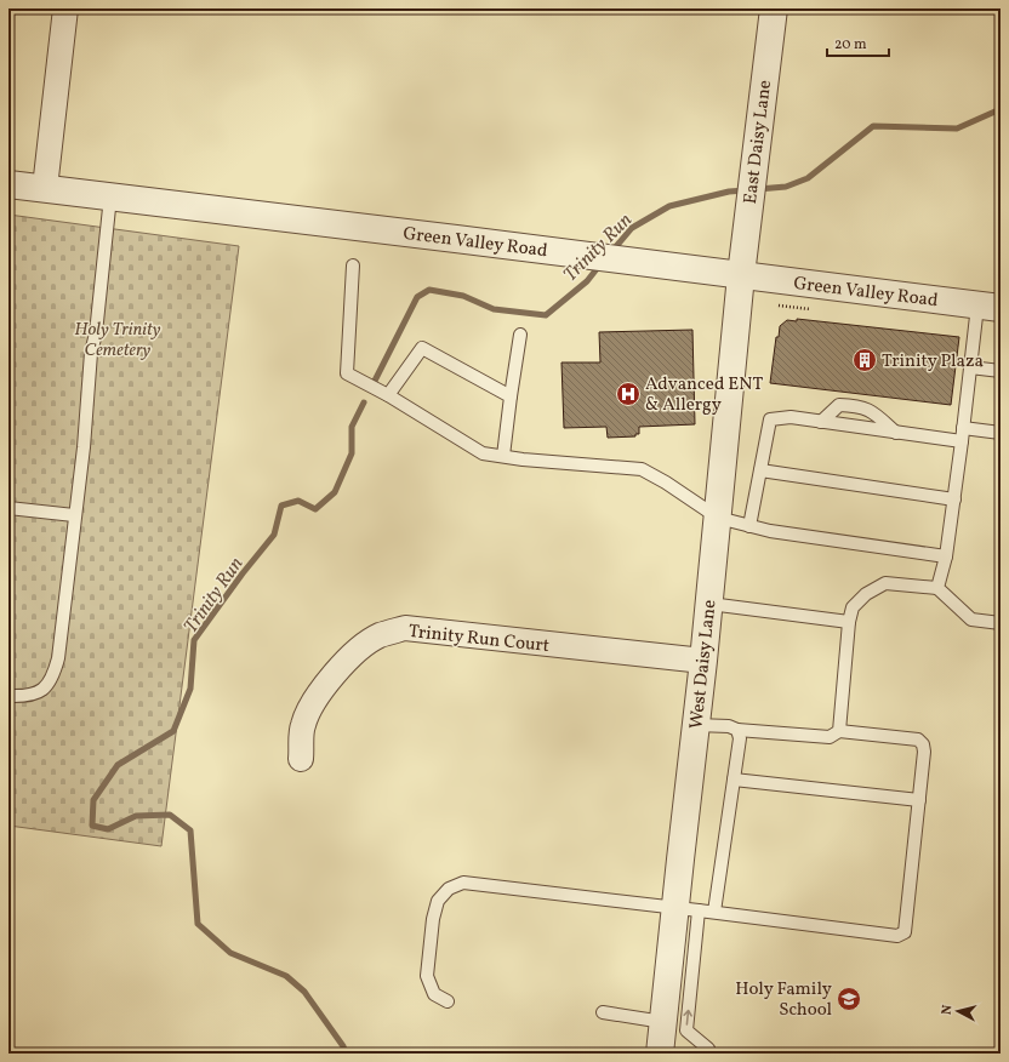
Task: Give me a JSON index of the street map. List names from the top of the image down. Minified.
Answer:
{"streets":{"street":["East Daisy Lane","Green Valley Road","Trinity Run Court","West Daisy Lane"]},"crossings":[["East Daisy Lane","Green Valley Road"],["East Daisy Lane","West Daisy Lane"],["Green Valley Road","West Daisy Lane"],["Trinity Run Court","West Daisy Lane"]],"water":["Trinity Run"],"parks":["Holy Trinity Cemetery"],"places":{"building":["Trinity Plaza"],"hospital":["Advanced ENT & Allergy"],"school or university":["Holy Family School"]},"scale_bar":"20 m","north":"left"}
